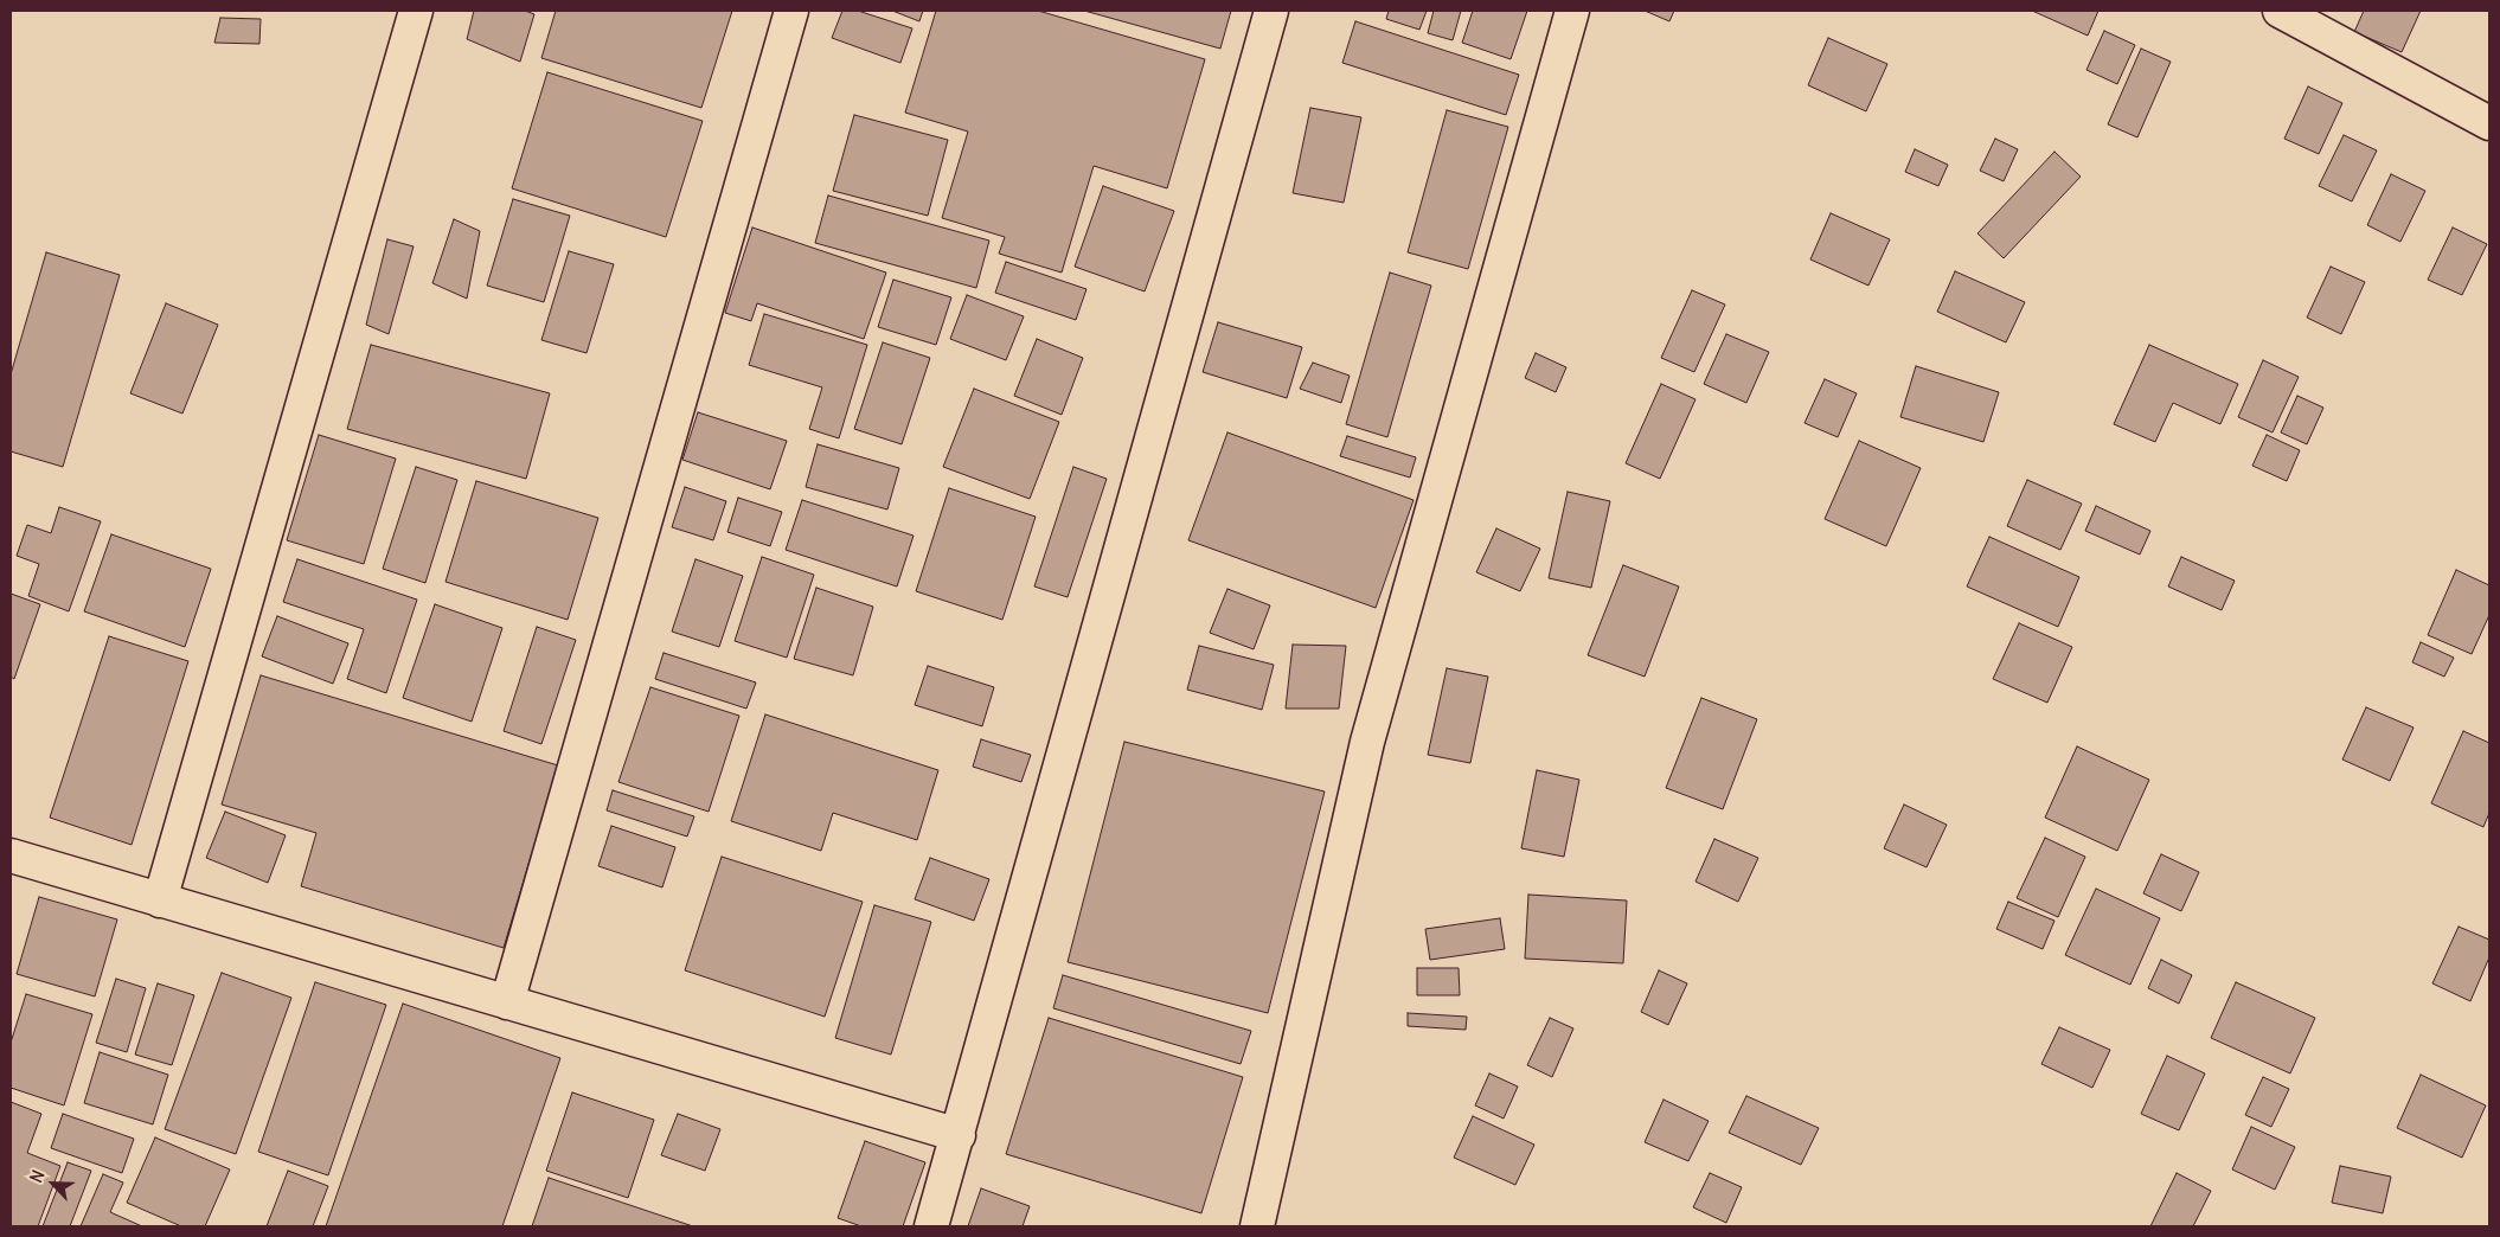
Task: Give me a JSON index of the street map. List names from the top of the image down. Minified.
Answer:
{"north":"top left"}
